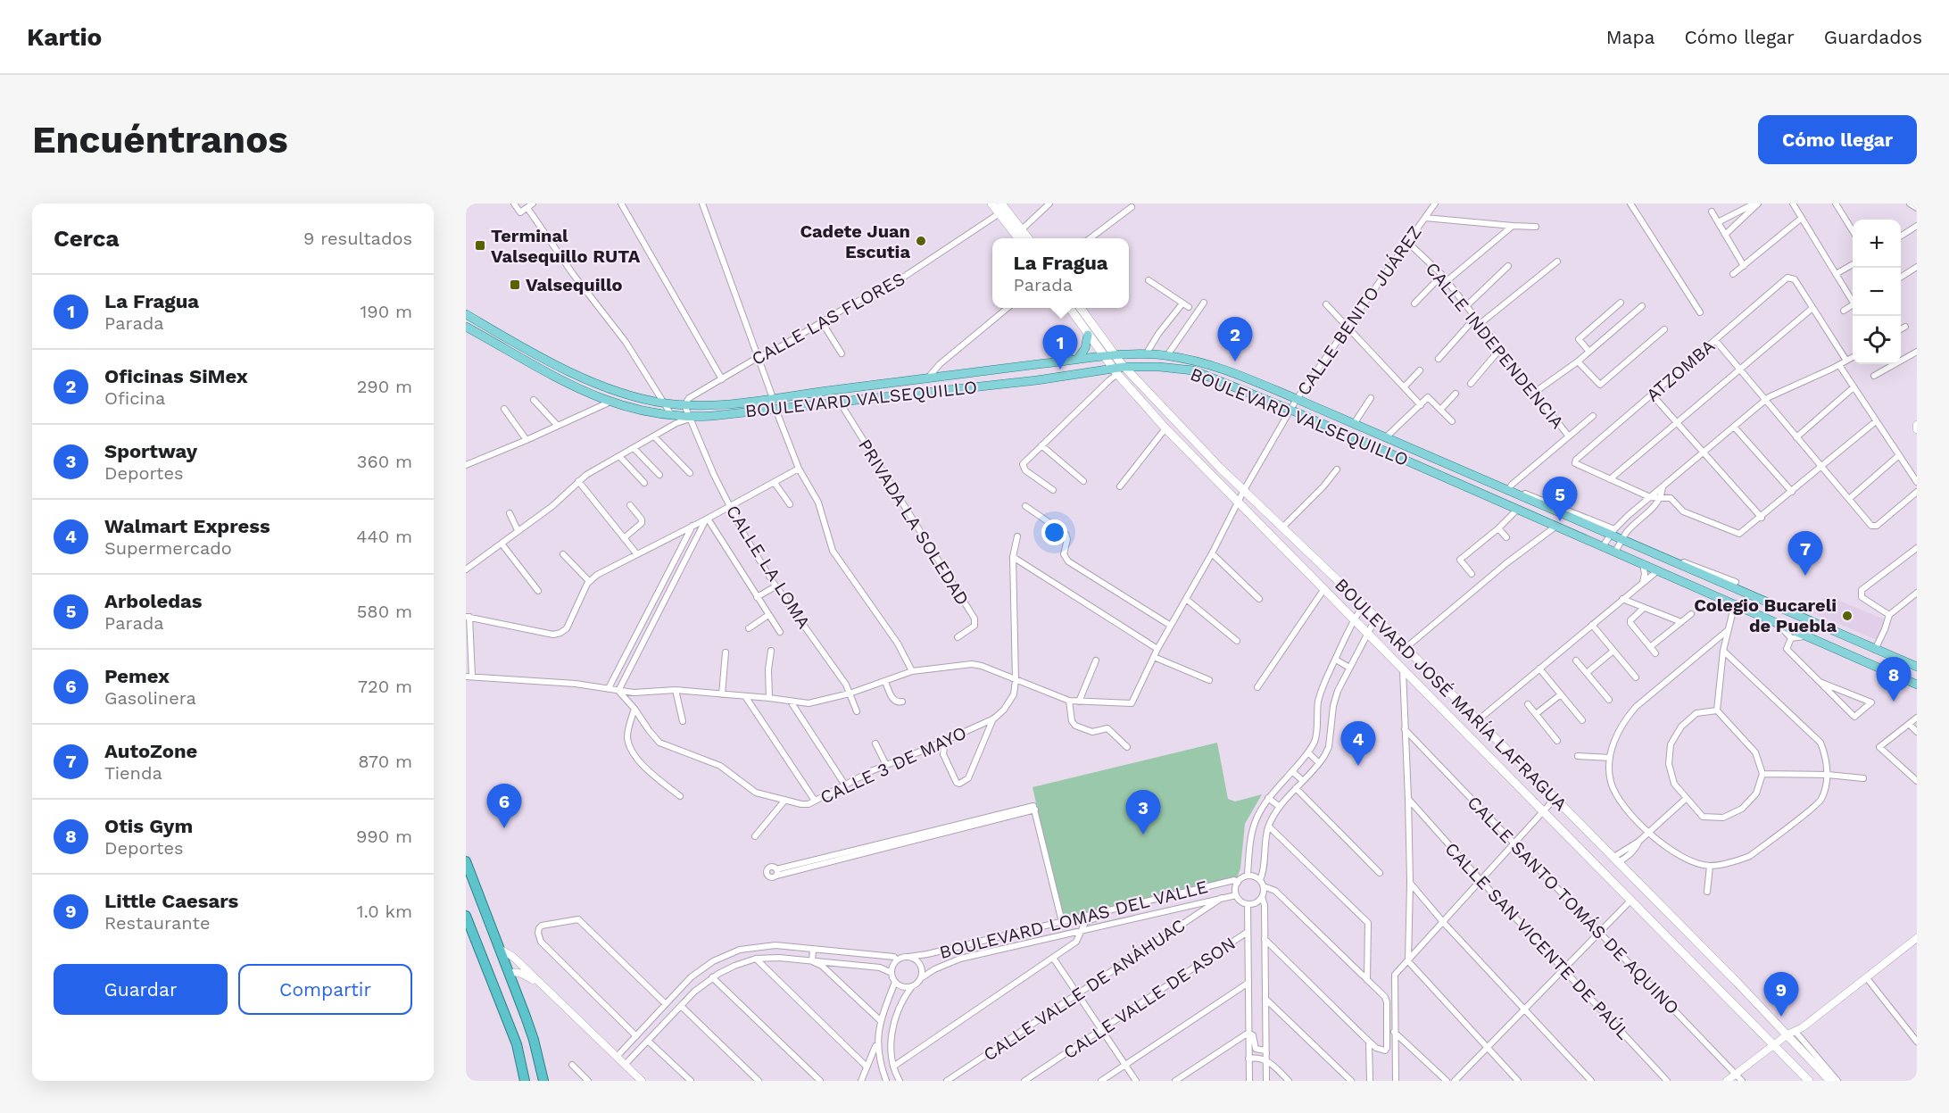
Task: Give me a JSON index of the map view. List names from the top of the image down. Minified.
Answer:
{"streets":{"main road":["BOULEVARD VALSEQUILLO","BOULEVARD JOSÉ MARÍA LAFRAGUA"],"street":["CALLE BENITO JUÁREZ","CALLE LAS FLORES","CALLE INDEPENDENCIA","ATZOMBA","PRIVADA LA SOLEDAD","CALLE LA LOMA","CALLE 3 DE MAYO","CALLE SANTO TOMÁS DE AQUINO","BOULEVARD LOMAS DEL VALLE","CALLE SAN VICENTE DE PAÚL","CALLE VALLE DE ANÁHUAC","CALLE VALLE DE ASON"]},"crossings":[["CALLE BENITO JUÁREZ","CALLE INDEPENDENCIA"],["CALLE BENITO JUÁREZ","BOULEVARD VALSEQUILLO"],["CALLE BENITO JUÁREZ","BOULEVARD JOSÉ MARÍA LAFRAGUA"],["CALLE LAS FLORES","BOULEVARD VALSEQUILLO"],["CALLE LAS FLORES","CALLE LA LOMA"],["CALLE INDEPENDENCIA","BOULEVARD VALSEQUILLO"],["BOULEVARD VALSEQUILLO","PRIVADA LA SOLEDAD"],["BOULEVARD VALSEQUILLO","CALLE LA LOMA"],["BOULEVARD VALSEQUILLO","BOULEVARD JOSÉ MARÍA LAFRAGUA"],["BOULEVARD LOMAS DEL VALLE","CALLE VALLE DE ANÁHUAC"]],"places":{"other":["Cadete Juan Escutia","Colegio Bucareli de Puebla"],"transit":["Terminal Valsequillo RUTA","Valsequillo"]},"page":{"header":"Kartio","nav":["Mapa","Cómo llegar","Guardados"],"buttons":["Cómo llegar",["Guardar","Compartir"]],"title":"Encuéntranos","heading":["Cerca","9 resultados"],"map_buttons":["+","−"],"popup":["La Fragua","Parada"],"list":[{"mark":"1","name":"La Fragua","note":"Parada","value":"190 m"},{"mark":"2","name":"Oficinas SiMex","note":"Oficina","value":"290 m"},{"mark":"3","name":"Sportway","note":"Deportes","value":"360 m"},{"mark":"4","name":"Walmart Express","note":"Supermercado","value":"440 m"},{"mark":"5","name":"Arboledas","note":"Parada","value":"580 m"},{"mark":"6","name":"Pemex","note":"Gasolinera","value":"720 m"},{"mark":"7","name":"AutoZone","note":"Tienda","value":"870 m"},{"mark":"8","name":"Otis Gym","note":"Deportes","value":"990 m"},{"mark":"9","name":"Little Caesars","note":"Restaurante","value":"1.0 km"}],"pins":["2","1","5","7","8","4","6","3","9"]}}
